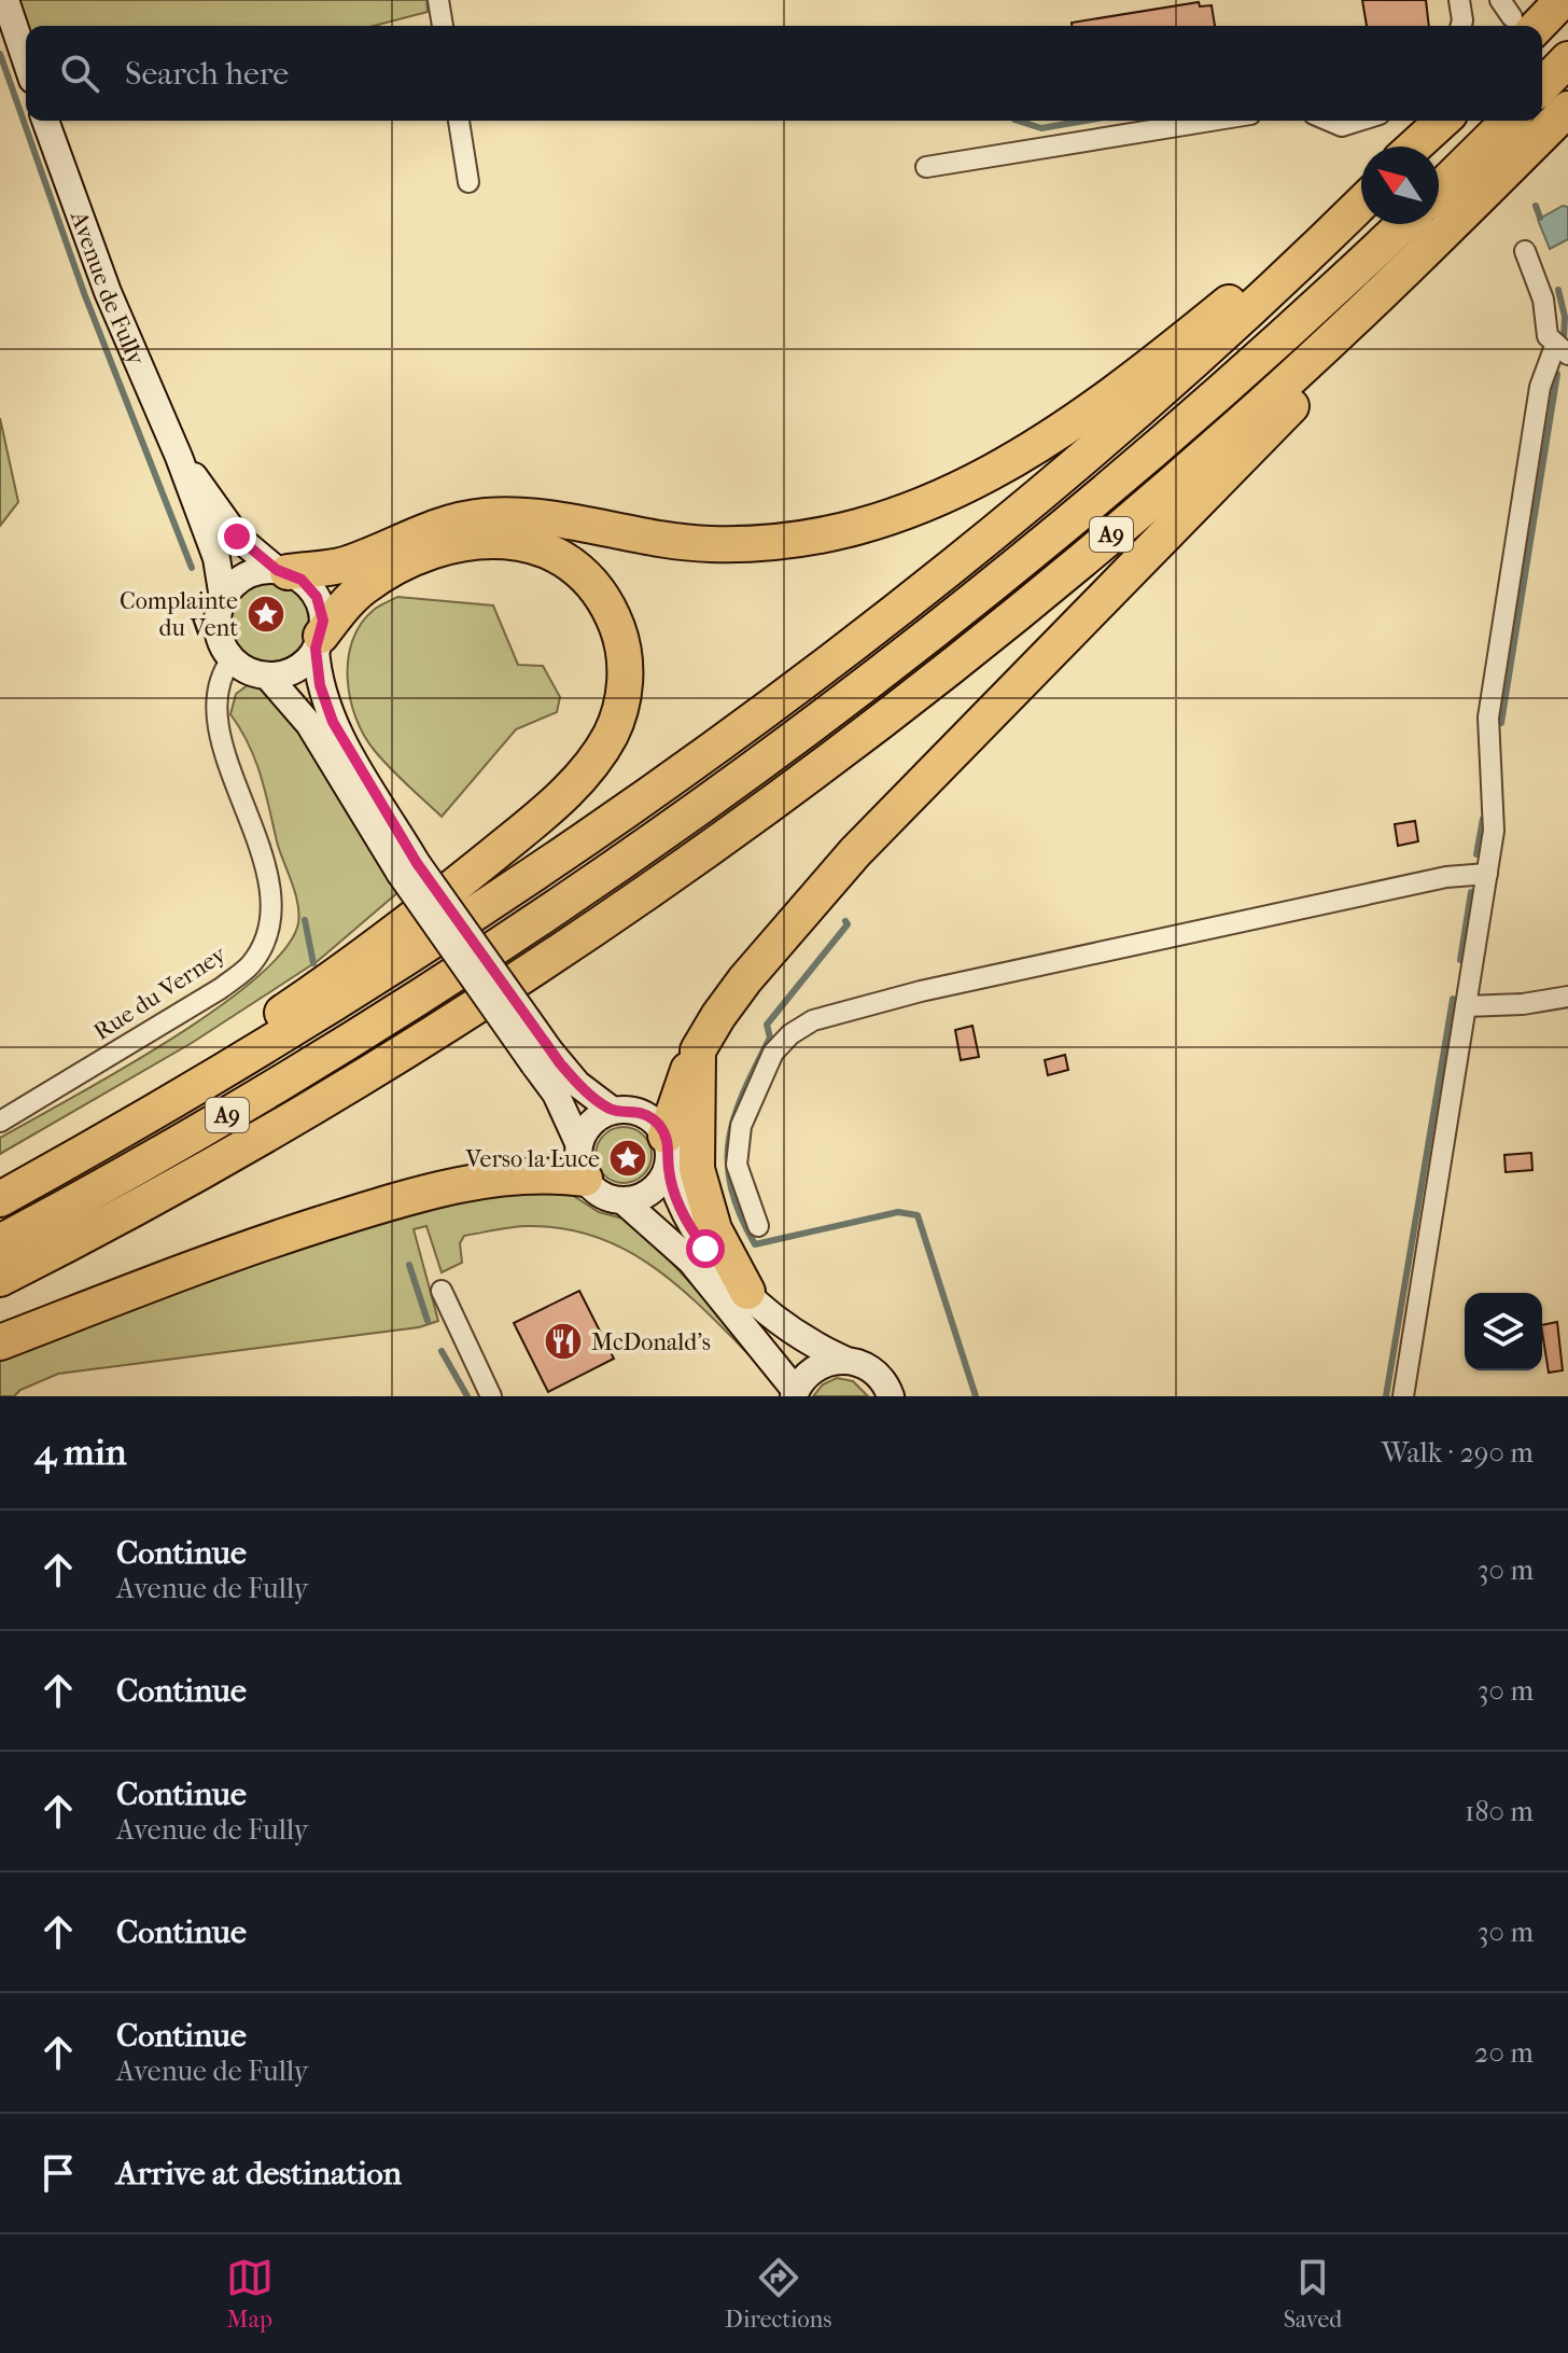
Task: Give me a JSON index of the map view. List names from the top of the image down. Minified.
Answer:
{"streets":{"highway":["A9"],"main road":["Avenue de Fully"],"street":["Rue du Verney"]},"crossings":[["Avenue de Fully","Rue du Verney"]],"places":{"place":["Complainte du Vent","Verso la Luce"],"restaurant":["McDonald's"]},"north":"top left","page":{"search":"Search here","heading":["4 min","Walk · 290 m"],"list":[["Continue","Avenue de Fully","30 m"],["Continue","30 m"],["Continue","Avenue de Fully","180 m"],["Continue","30 m"],["Continue","Avenue de Fully","20 m"],"Arrive at destination"],"nav":["Map","Directions","Saved"]}}
